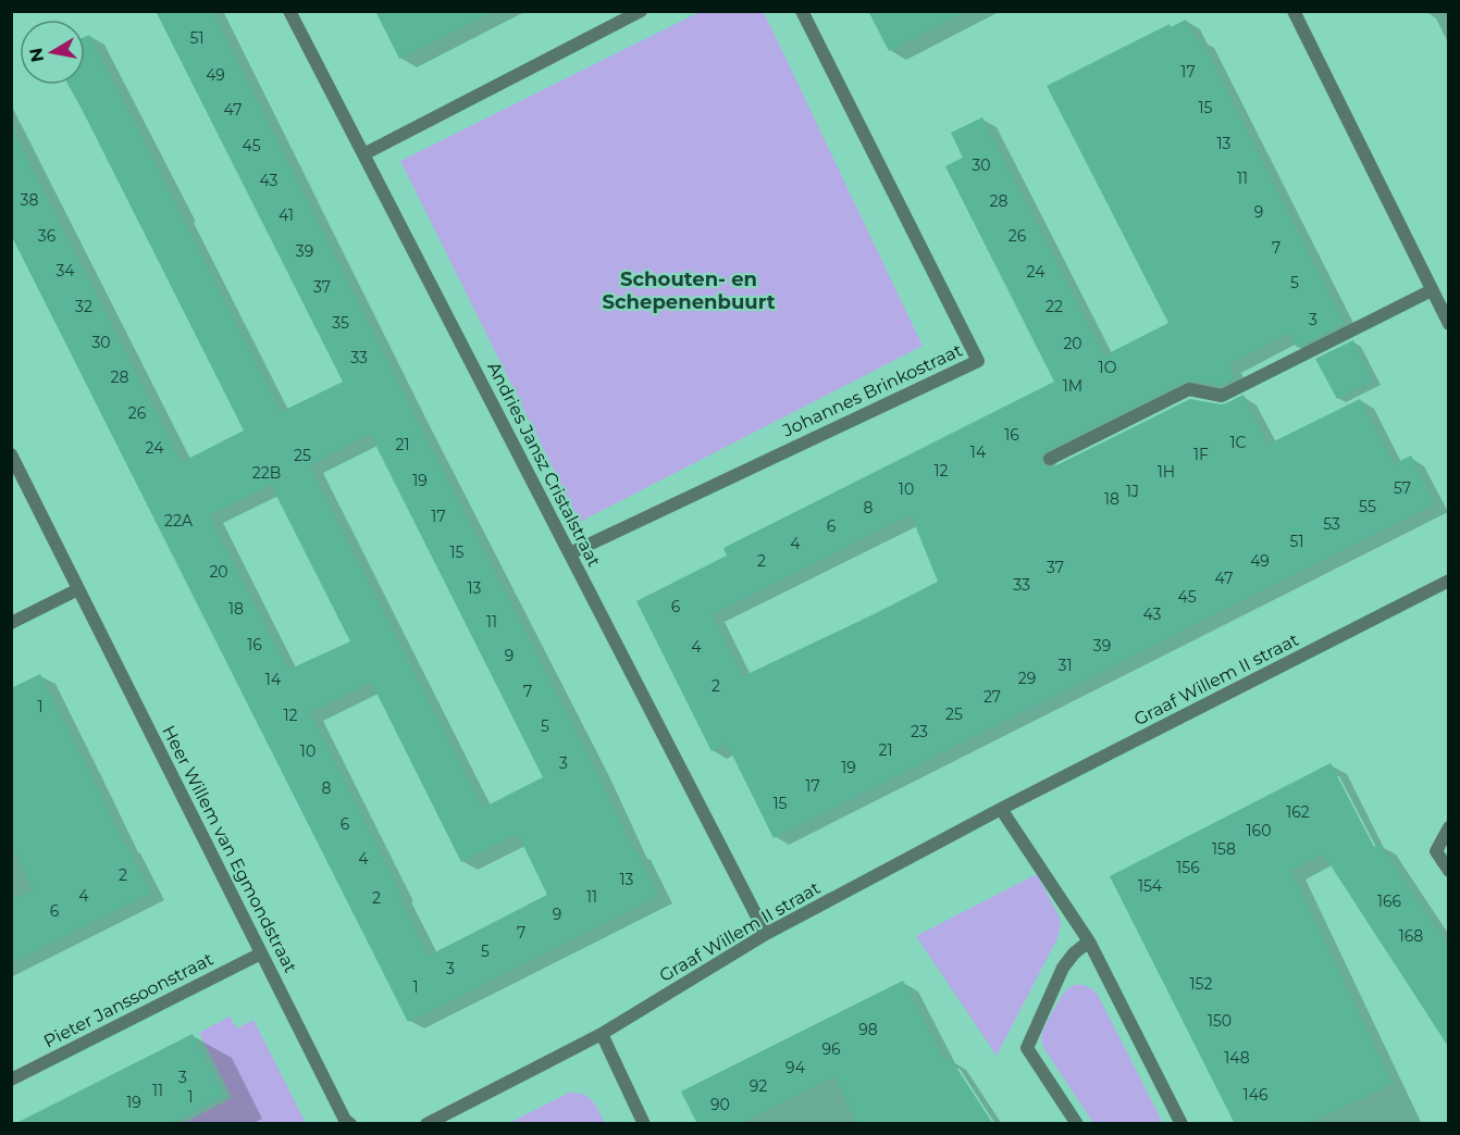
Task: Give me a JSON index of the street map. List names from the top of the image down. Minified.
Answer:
{"streets":{"street":["Johannes Brinkostraat","Andries Jansz Cristalstraat","Graaf Willem II straat","Heer Willem van Egmondstraat","Pieter Janssoonstraat"]},"crossings":[["Johannes Brinkostraat","Andries Jansz Cristalstraat"],["Andries Jansz Cristalstraat","Graaf Willem II straat"],["Heer Willem van Egmondstraat","Pieter Janssoonstraat"]],"districts":["Schouten- en Schepenenbuurt"],"house_numbers":["51","17","49","15","47","13","45","30","11","43","38","28","9","41","36","26","7","39","34","24","5","37","32","22","3","35","30","20","33","1O","28","1M","26","16","1C","21","24","14","1F","25","12","1H","22B","19","57","10","1J","18","55","8","17","22A","53","6","51","4","15","2","49","37","20","47","33","13","45","6","18","43","11","16","39","4","9","31","29","14","2","7","27","1","25","12","5","23","21","10","3","19","17","8","15","162","6","160","158","4","156","2","13","154","4","11","2","166","6","9","7","168","5","3","152","1","150","98","96","148","94","3","92","11","146","1","19","90"],"north":"left"}
